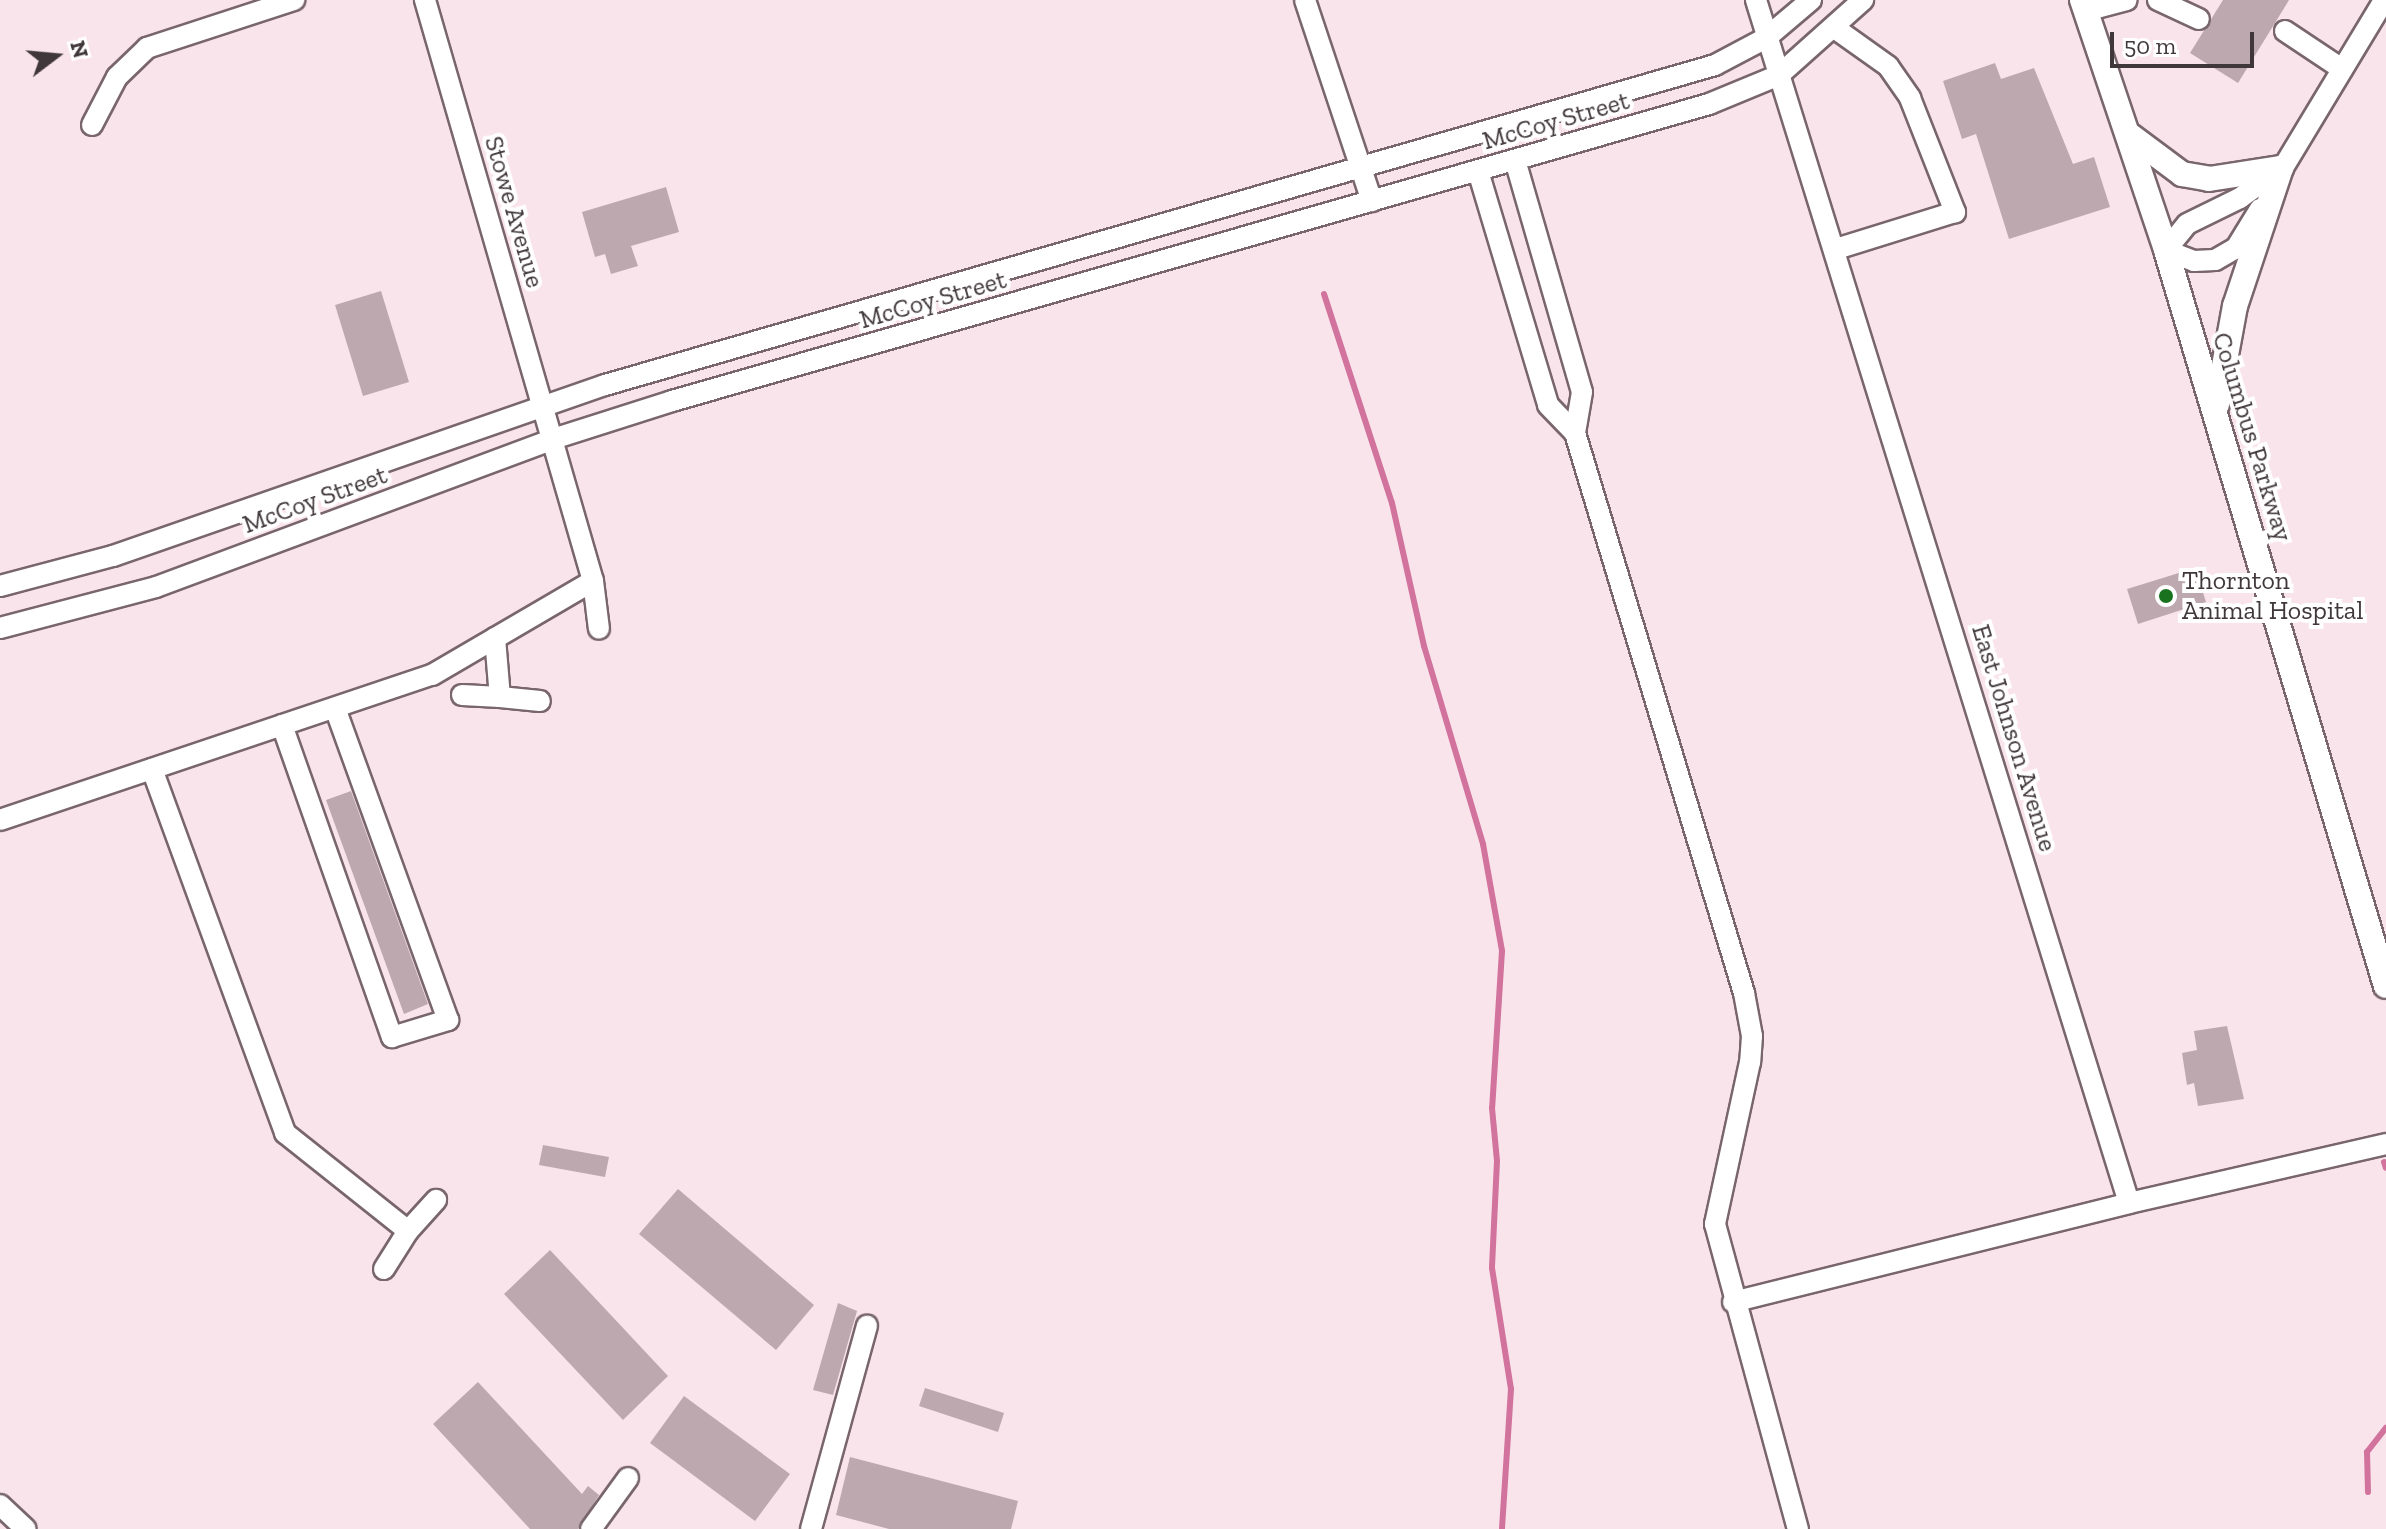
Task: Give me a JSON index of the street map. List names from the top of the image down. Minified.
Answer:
{"streets":{"main road":["Columbus Parkway"],"street":["McCoy Street","Stowe Avenue","East Johnson Avenue"]},"crossings":[["McCoy Street","Stowe Avenue"],["McCoy Street","East Johnson Avenue"]],"places":["Thornton Animal Hospital"],"scale_bar":"50 m","north":"right"}
